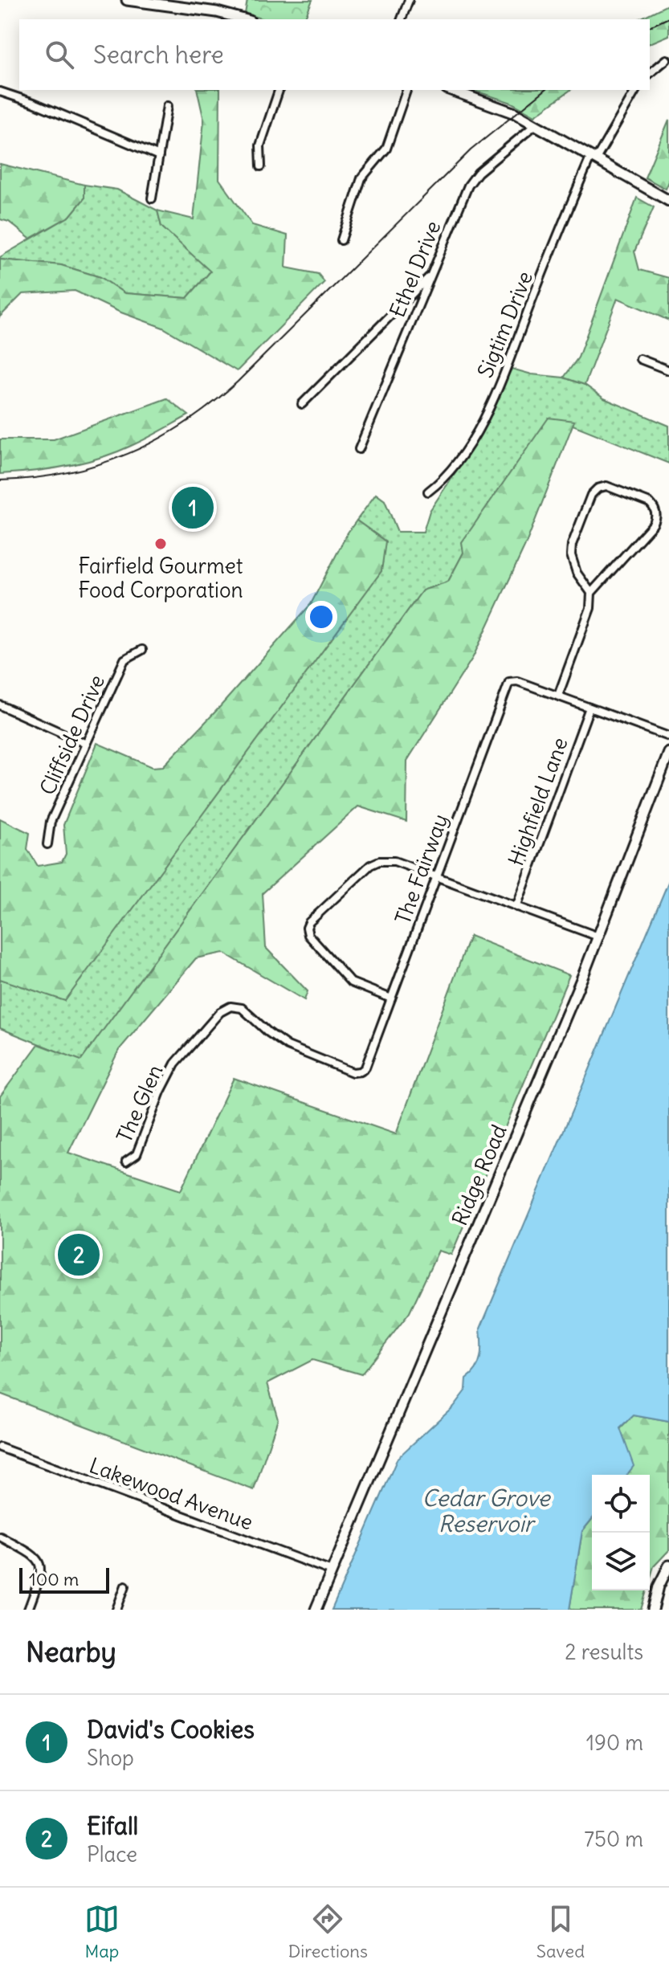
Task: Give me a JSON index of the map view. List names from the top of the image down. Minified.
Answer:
{"streets":{"main road":["Ridge Road"],"street":["Ethel Drive","Sigtim Drive","Cliffside Drive","Highfield Lane","The Fairway","The Glen","Lakewood Avenue"]},"crossings":[["The Fairway","The Glen"],["Ridge Road","Lakewood Avenue"]],"water":["Cedar Grove Reservoir"],"places":["Fairfield Gourmet Food Corporation"],"scale_bar":"100 m","page":{"search":"Search here","pins":["1","2"],"scale":"100 m","heading":["Nearby","2 results"],"list":[{"mark":"1","name":"David's Cookies","note":"Shop","value":"190 m"},{"mark":"2","name":"Eifall","note":"Place","value":"750 m"}],"nav":["Map","Directions","Saved"]}}
